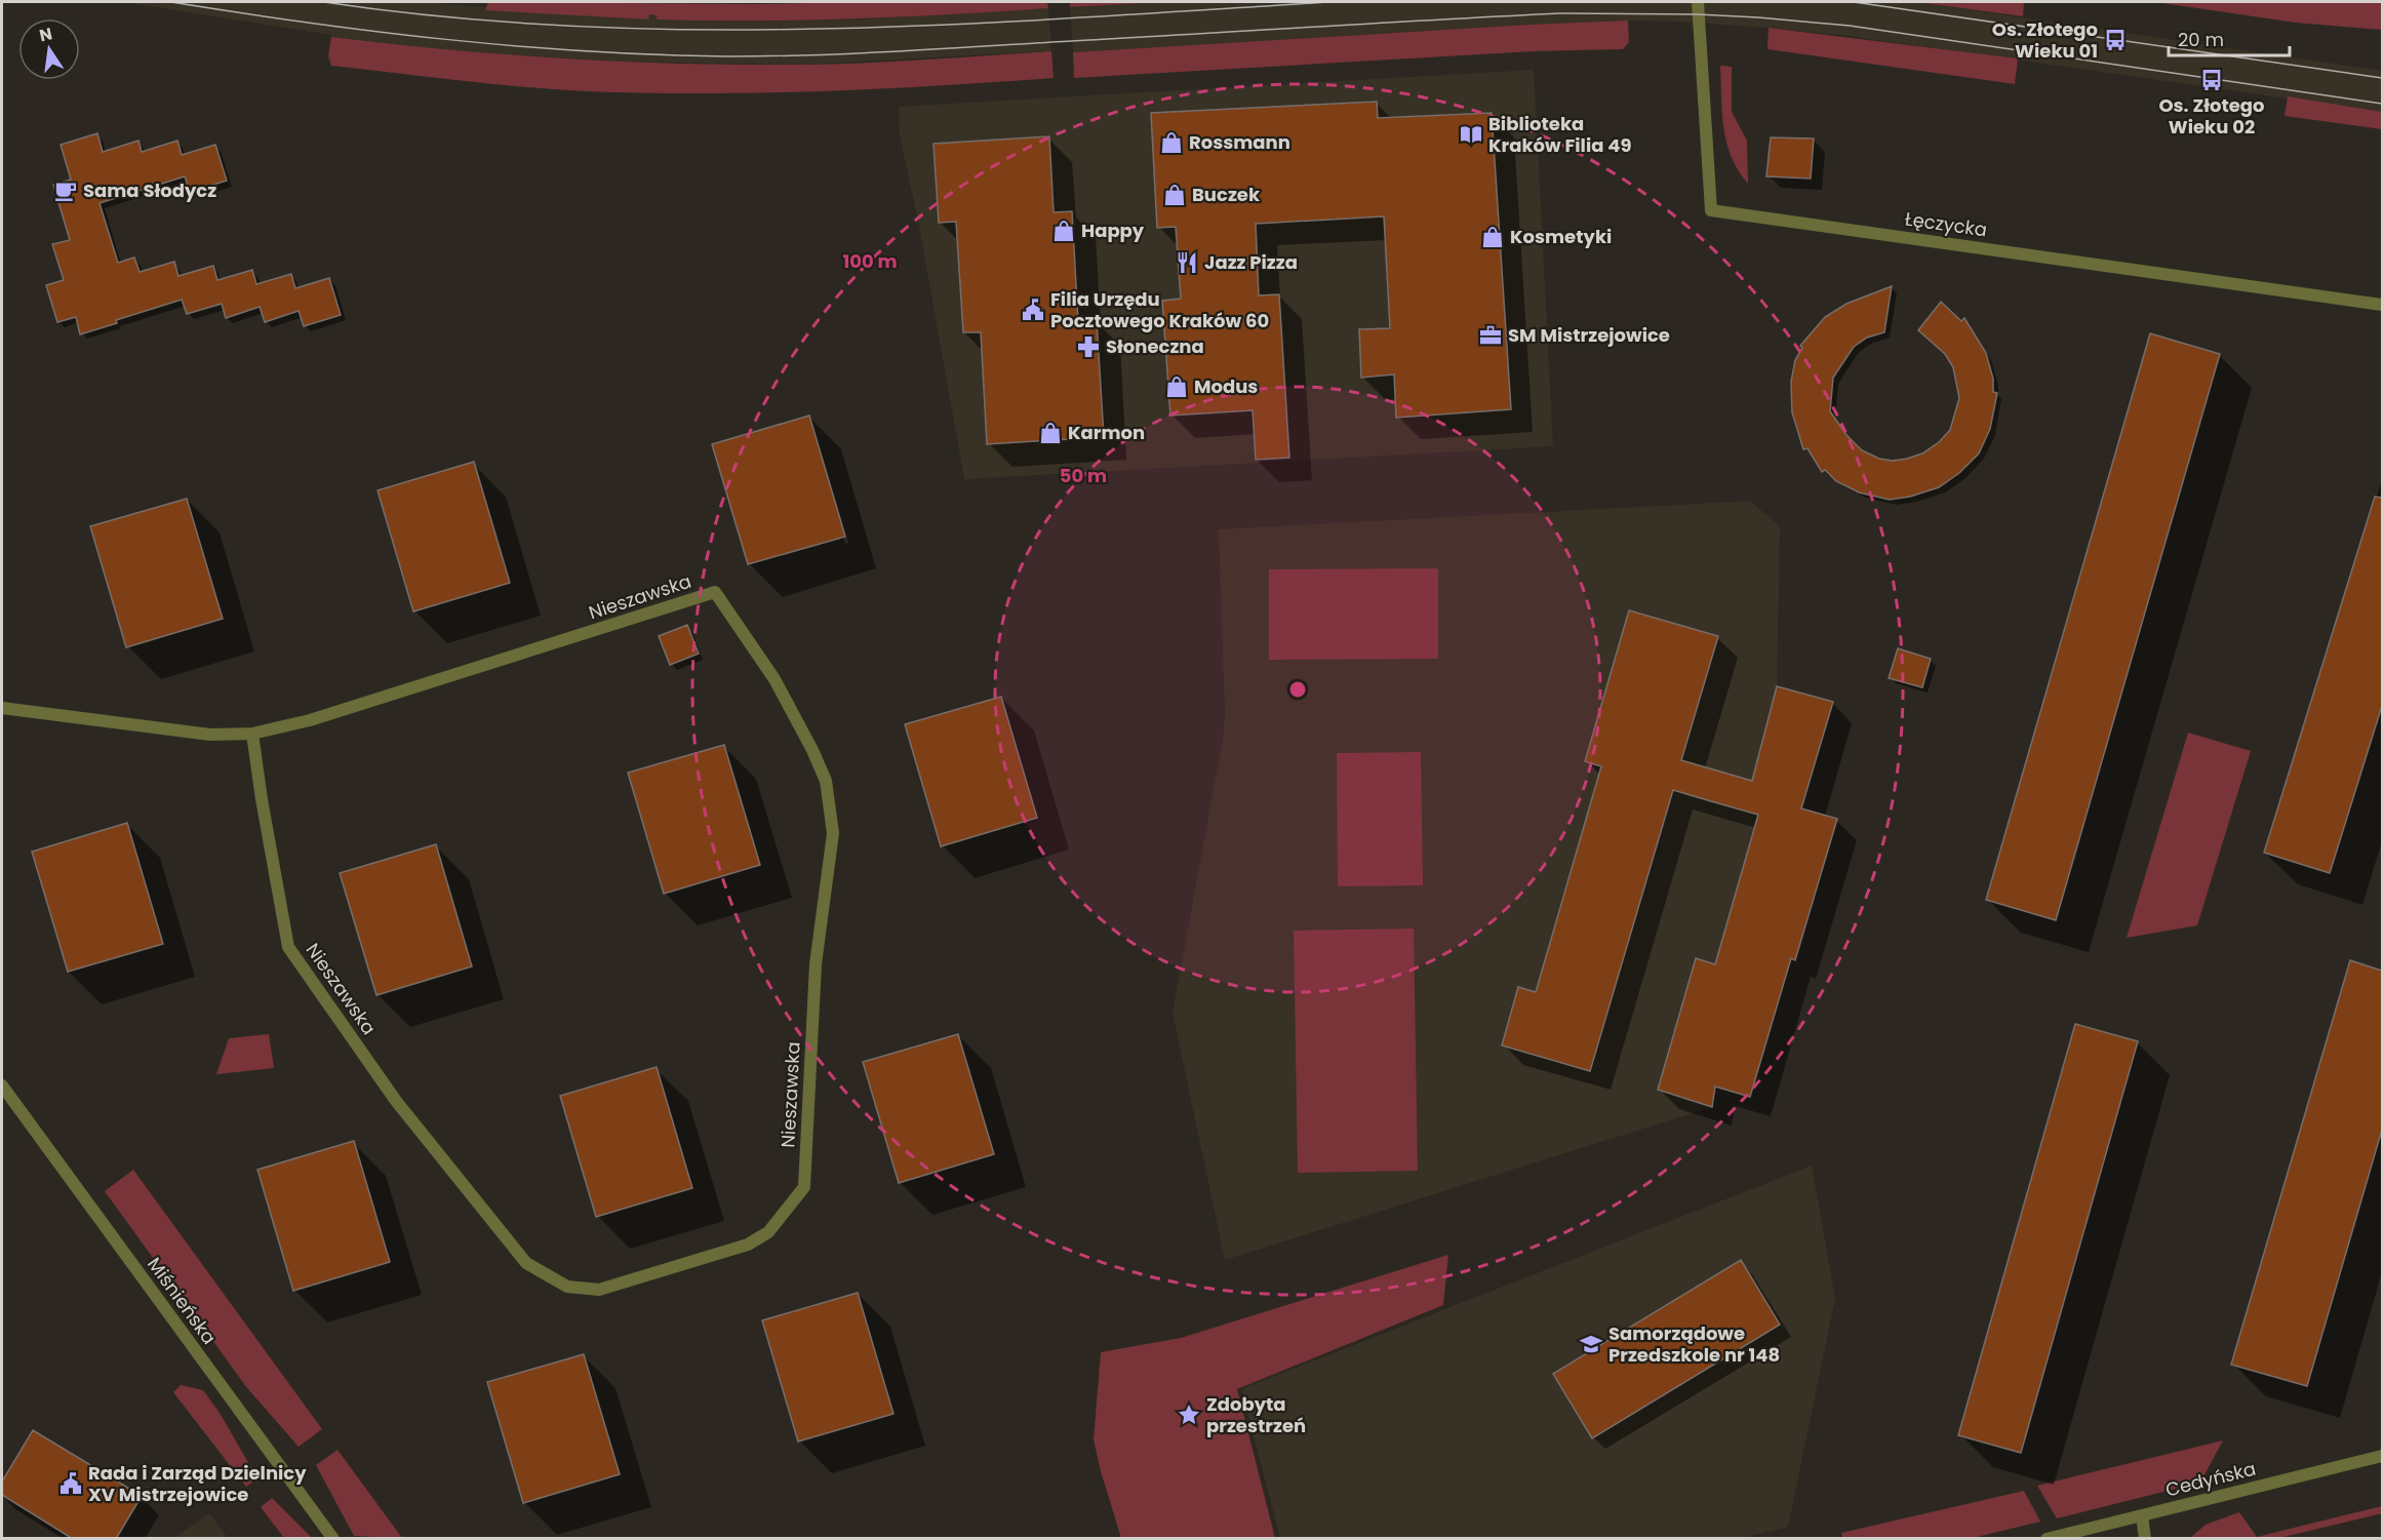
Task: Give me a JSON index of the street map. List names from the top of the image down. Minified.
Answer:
{"streets":{"street":["Łęczycka","Nieszawska","Miśnieńska","Cedyńska"]},"places":{"bus stop":["Os. Złotego Wieku 01","Os. Złotego Wieku 02"],"library":["Biblioteka Kraków Filia 49"],"shop":["Rossmann","Buczek","Happy","Kosmetyki","Modus","Karmon"],"cafe":["Sama Słodycz"],"restaurant":["Jazz Pizza"],"public building":["Filia Urzędu Pocztowego Kraków 60","Rada i Zarząd Dzielnicy XV Mistrzejowice"],"office":["SM Mistrzejowice"],"pharmacy":["Słoneczna"],"school or university":["Samorządowe Przedszkole nr 148"],"place":["Zdobyta przestrzeń"]},"scale_bar":"20 m","north":"top","rings":["100 m","50 m"]}
